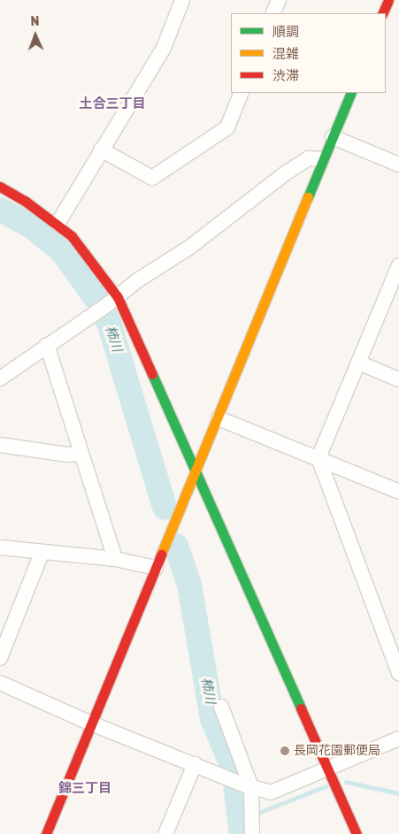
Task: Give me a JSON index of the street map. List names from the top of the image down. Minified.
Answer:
{"districts":["土合三丁目","錦三丁目"],"water":["柿川"],"places":["長岡花園郵便局"],"legend":["順調","混雑","渋滞"],"north":"top"}
